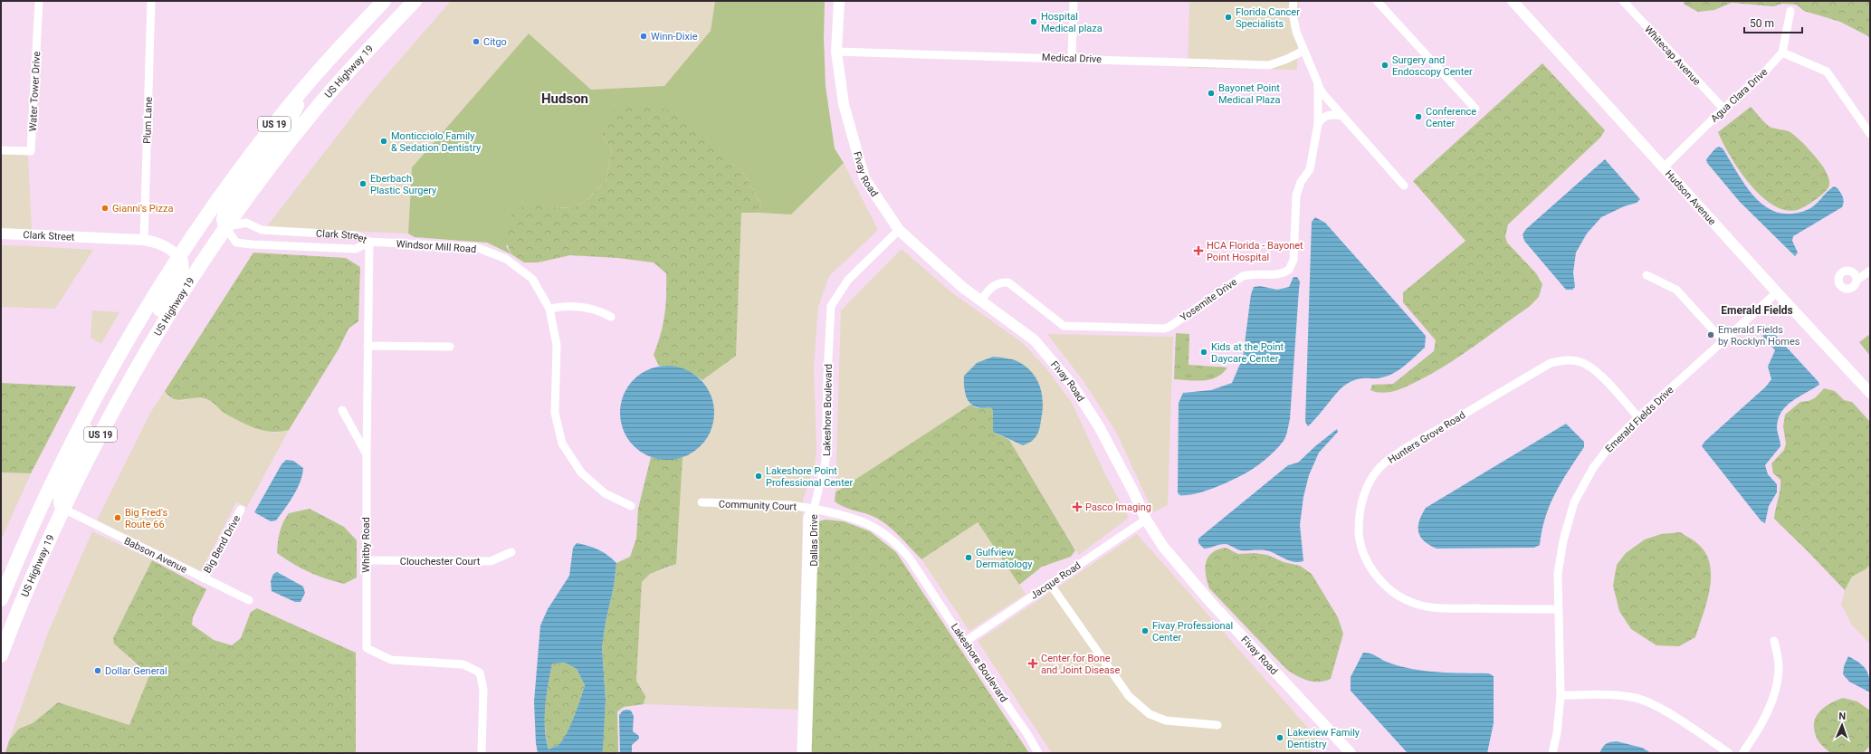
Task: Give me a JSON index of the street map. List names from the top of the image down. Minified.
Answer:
{"streets":{"highway":["US Highway 19","US 19"],"street":["Whitecap Avenue","Medical Drive","Water Tower Drive","Agua Clara Drive","Plum Lane","Fivay Road","Hudson Avenue","Clark Street","Windsor Mill Road","Yosemite Drive","Lakeshore Boulevard","Emerald Fields Drive","Hunters Grove Road","Community Court","Dallas Drive","Big Bend Drive","Whitby Road","Babson Avenue","Clouchester Court","Jacque Road"]},"crossings":[["Whitecap Avenue","Agua Clara Drive"],["Medical Drive","Fivay Road"],["Medical Drive","Yosemite Drive"],["US Highway 19","Clark Street"],["US Highway 19","Babson Avenue"],["Agua Clara Drive","Hudson Avenue"],["Plum Lane","Clark Street"],["US 19","Clark Street"],["Fivay Road","Yosemite Drive"],["Fivay Road","Lakeshore Boulevard"],["Fivay Road","Jacque Road"],["Hudson Avenue","Emerald Fields Drive"],["Clark Street","Windsor Mill Road"],["Clark Street","Whitby Road"],["Windsor Mill Road","Whitby Road"],["Lakeshore Boulevard","Community Court"],["Lakeshore Boulevard","Dallas Drive"],["Lakeshore Boulevard","Jacque Road"],["Emerald Fields Drive","Hunters Grove Road"],["Community Court","Dallas Drive"],["Big Bend Drive","Babson Avenue"],["Whitby Road","Clouchester Court"]],"districts":["Hudson","Emerald Fields"],"places":{"other":["Florida Cancer Specialists","Hospital Medical plaza","Winn-Dixie","Citgo","Surgery and Endoscopy Center","Bayonet Point Medical Plaza","Conference Center","Monticciolo Family & Sedation Dentistry","Eberbach Plastic Surgery","Gianni's Pizza","Emerald Fields by Rocklyn Homes","Kids at the Point Daycare Center","Lakeshore Point Professional Center","Big Fred's Route 66","Gulfview Dermatology","Fivay Professional Center","Dollar General","Lakeview Family Dentistry"],"health":["HCA Florida - Bayonet Point Hospital","Pasco Imaging","Center for Bone and Joint Disease"]},"scale_bar":"50 m","north":"top"}
